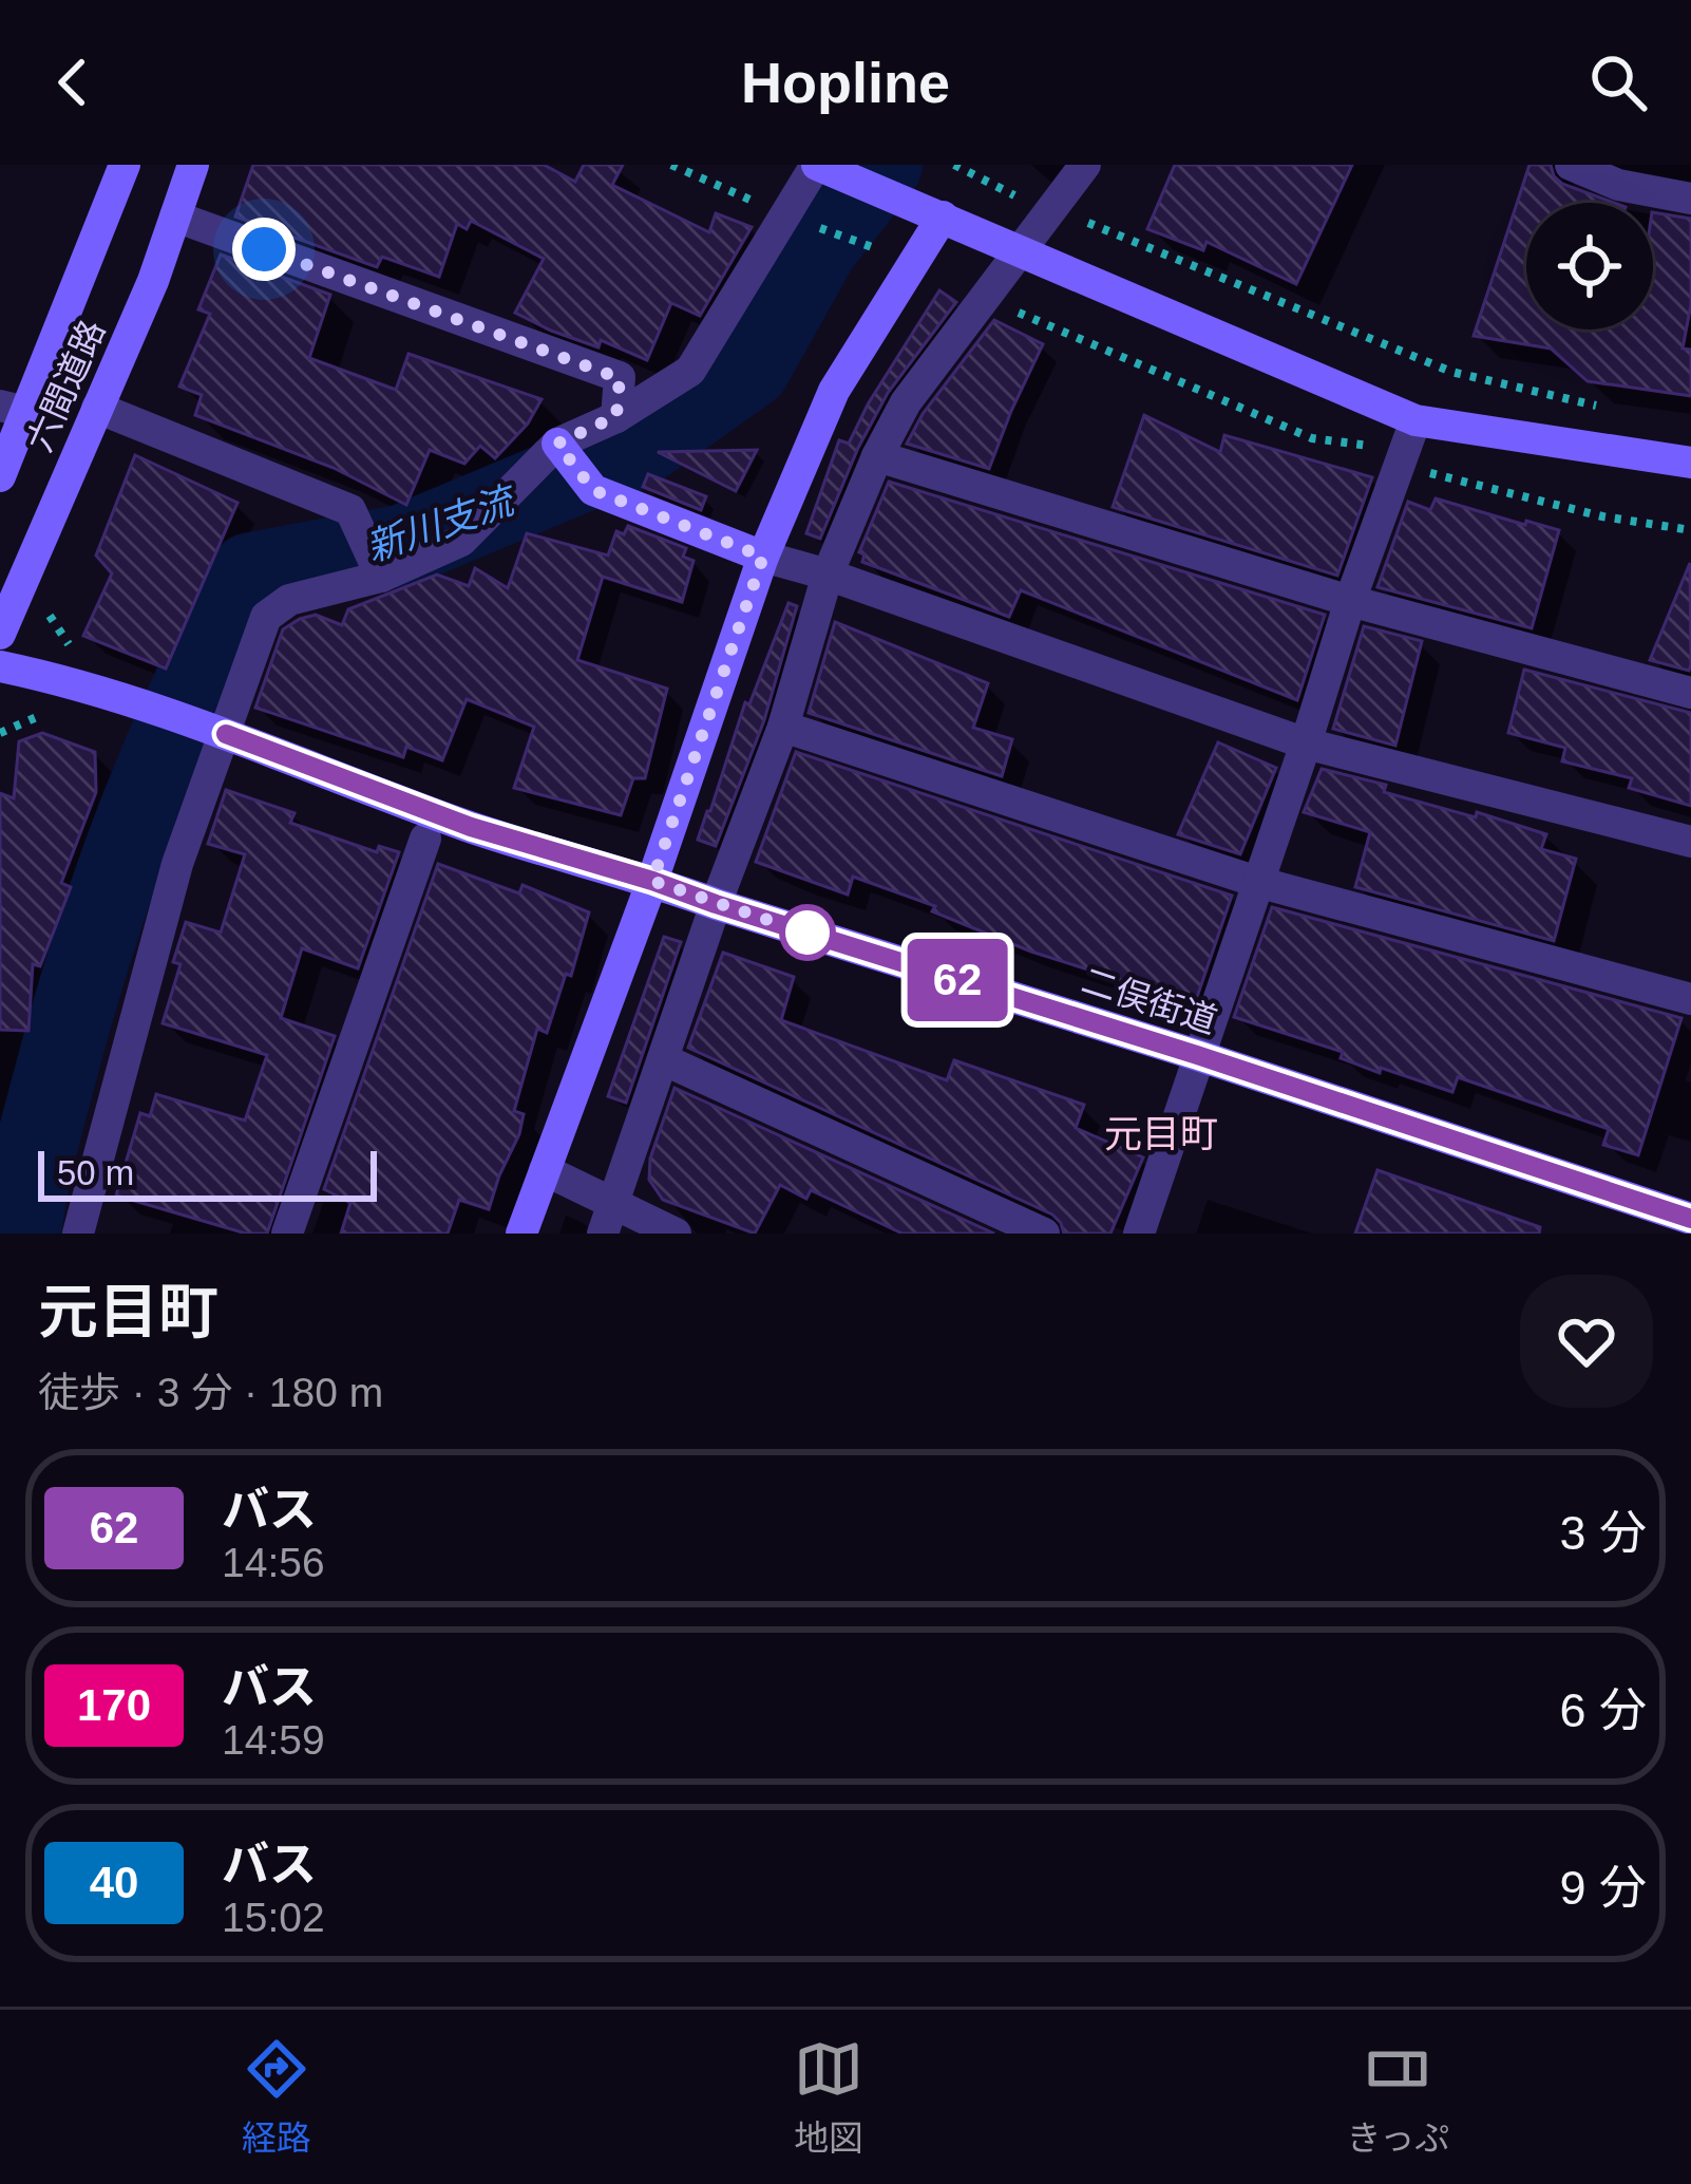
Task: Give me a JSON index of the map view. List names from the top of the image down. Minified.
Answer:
{"streets":{"street":["六間道路","二俣街道"]},"districts":["元目町"],"water":["新川支流"],"lines":["bus line 62"],"scale_bar":"50 m","page":{"header":"Hopline","on_map":"62","scale":"50 m","heading":["元目町","徒歩 · 3 分 · 180 m"],"list":[{"mark":"62","name":"バス","note":"14:56","value":"3 分"},{"mark":"170","name":"バス","note":"14:59","value":"6 分"},{"mark":"40","name":"バス","note":"15:02","value":"9 分"}],"tabs":["経路","地図","きっぷ"]}}
